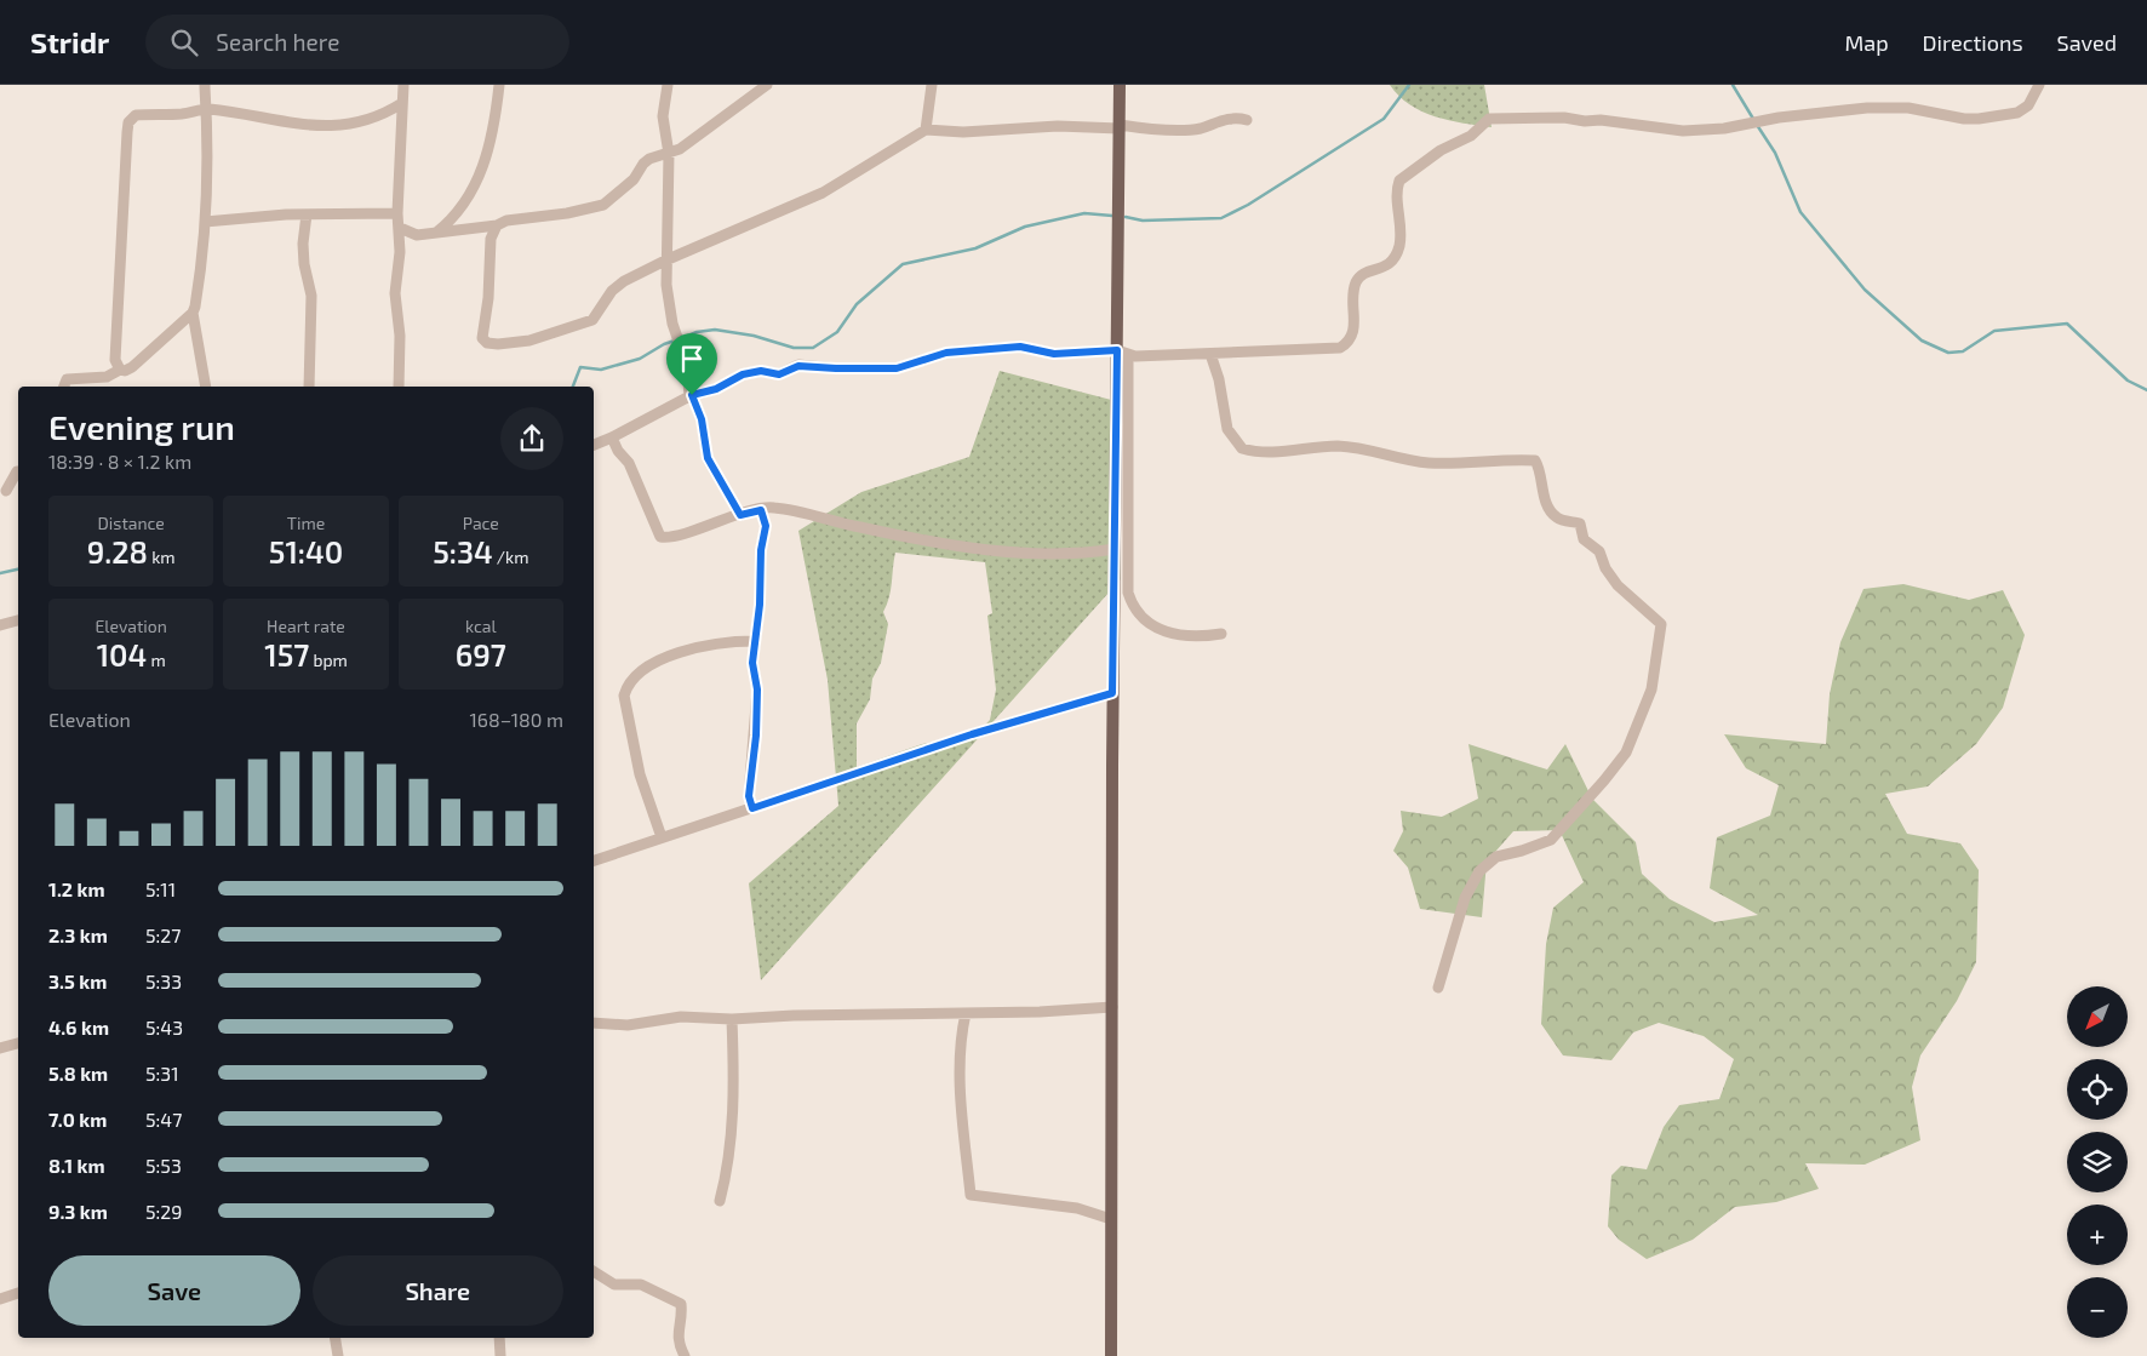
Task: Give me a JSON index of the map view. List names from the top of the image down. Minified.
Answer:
{"north":"bottom left","page":{"header":"Stridr","search":"Search here","nav":["Map","Directions","Saved"],"heading":["Evening run","18:39 · 8 × 1.2 km"],"stats":[["Distance","9.28 km"],["Time","51:40"],["Pace","5:34 /km"],["Elevation","104 m"],["Heart rate","157 bpm"],["kcal","697"]],"chart":["Elevation","168–180 m"],"list":[{"name":"1.2 km","note":"5:11"},{"name":"2.3 km","note":"5:27"},{"name":"3.5 km","note":"5:33"},{"name":"4.6 km","note":"5:43"},{"name":"5.8 km","note":"5:31"},{"name":"7.0 km","note":"5:47"},{"name":"8.1 km","note":"5:53"},{"name":"9.3 km","note":"5:29"}],"map_buttons":["+","−"],"buttons":["Save","Share"]}}
